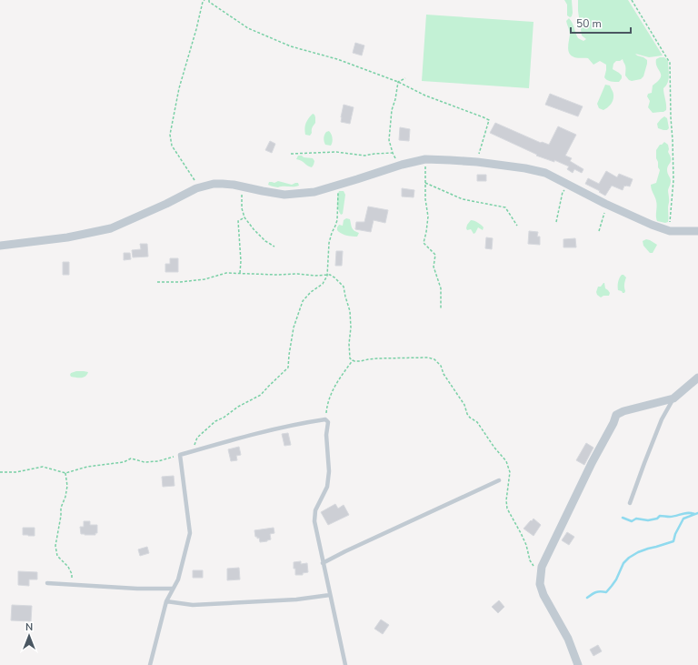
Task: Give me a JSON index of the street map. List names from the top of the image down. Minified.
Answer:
{"scale_bar":"50 m","north":"top"}
